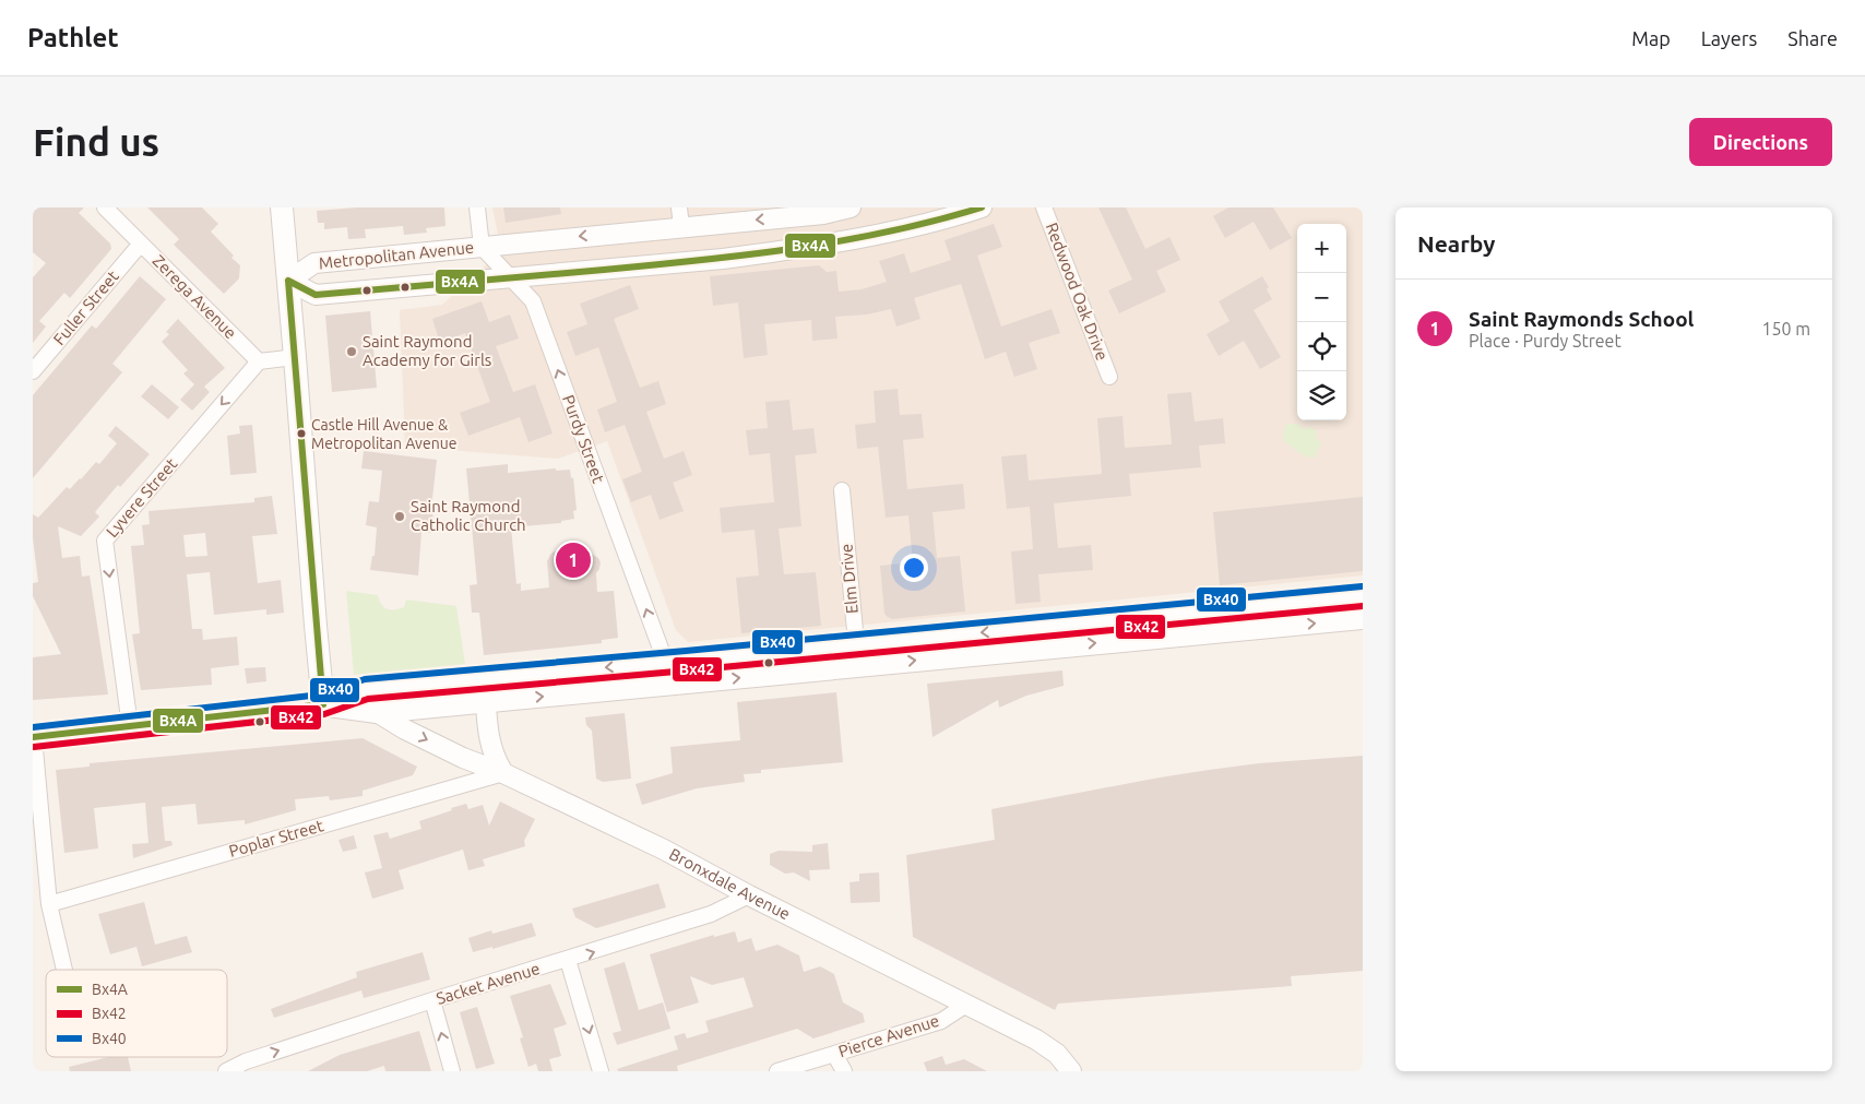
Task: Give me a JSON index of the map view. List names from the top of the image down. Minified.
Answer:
{"streets":{"street":["Metropolitan Avenue","Redwood Oak Drive","Zerega Avenue","Fuller Street","Purdy Street","Lyvere Street","Elm Drive","Poplar Street","Bronxdale Avenue","Sacket Avenue","Pierce Avenue"]},"crossings":[["Metropolitan Avenue","Purdy Street"],["Zerega Avenue","Fuller Street"],["Zerega Avenue","Lyvere Street"],["Poplar Street","Bronxdale Avenue"],["Bronxdale Avenue","Sacket Avenue"],["Bronxdale Avenue","Pierce Avenue"]],"one_way":["Purdy Street","Lyvere Street","Sacket Avenue"],"places":["Saint Raymond Academy for Girls","Castle Hill Avenue & Metropolitan Avenue","Saint Raymond Catholic Church"],"lines":["transit line Bx4A","transit line Bx40","transit line Bx42"],"legend":["Bx4A","Bx42","Bx40"],"page":{"header":"Pathlet","nav":["Map","Layers","Share"],"buttons":"Directions","title":"Find us","heading":"Nearby","map_buttons":["+","−"],"list":[{"mark":"1","name":"Saint Raymonds School","note":"Place · Purdy Street","value":"150 m"}],"pins":"1"}}
